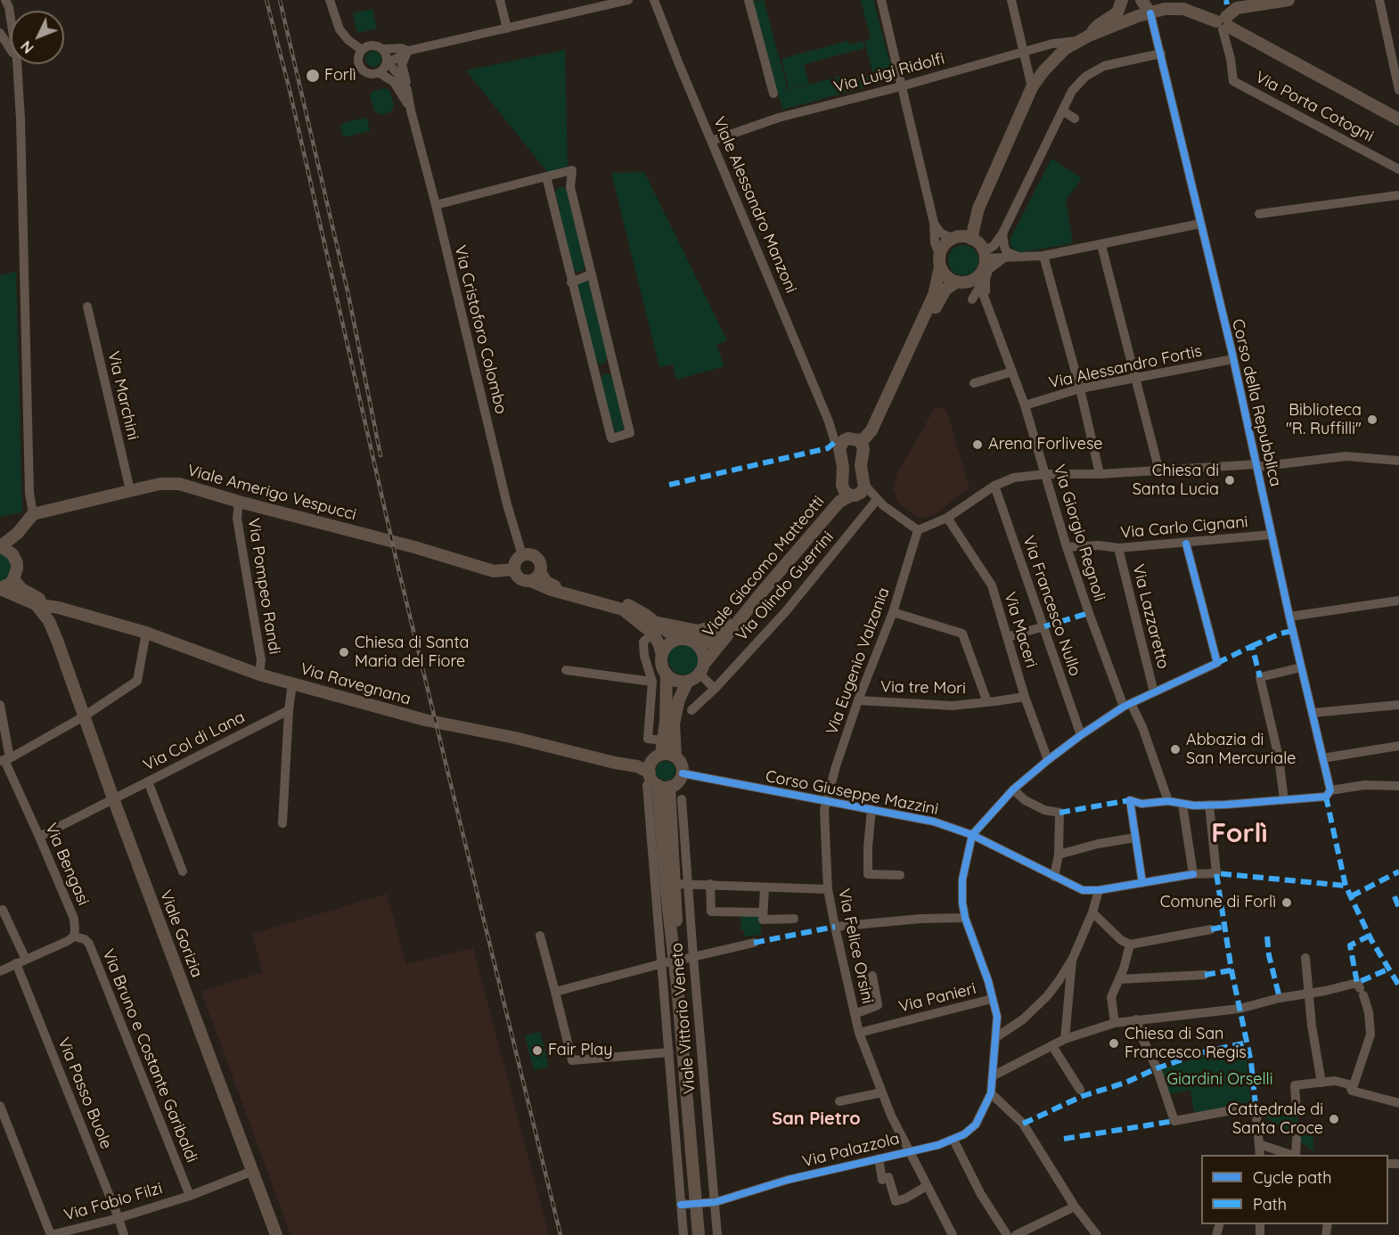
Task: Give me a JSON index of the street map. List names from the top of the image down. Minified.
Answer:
{"streets":{"main road":["Viale Amerigo Vespucci","Viale Giacomo Matteotti","Via Ravegnana","Viale Gorizia","Viale Vittorio Veneto"],"street":["Via Luigi Ridolfi","Via Porta Cotogni","Viale Alessandro Manzoni","Via Cristoforo Colombo","Via Alessandro Fortis","Via Marchini","Corso della Repubblica","Via Carlo Cignani","Via Giorgio Regnoli","Via Pompeo Randi","Via Olindo Guerrini","Via Francesco Nullo","Via Lazzaretto","Via Maceri","Via Eugenio Valzania","Via tre Mori","Via Col di Lana","Corso Giuseppe Mazzini","Via Bengasi","Via Felice Orsini","Via Panieri","Via Bruno e Costante Garibaldi","Via Passo Buole","Via Palazzola","Via Fabio Filzi"]},"crossings":[["Via Luigi Ridolfi","Viale Alessandro Manzoni"],["Via Cristoforo Colombo","Viale Amerigo Vespucci"],["Via Alessandro Fortis","Corso della Repubblica"],["Via Alessandro Fortis","Via Giorgio Regnoli"],["Via Marchini","Viale Amerigo Vespucci"],["Corso della Repubblica","Via Carlo Cignani"],["Viale Amerigo Vespucci","Via Pompeo Randi"],["Via Carlo Cignani","Via Giorgio Regnoli"],["Via Carlo Cignani","Via Lazzaretto"],["Via Pompeo Randi","Via Ravegnana"],["Via Maceri","Via tre Mori"],["Via Eugenio Valzania","Via tre Mori"],["Via Eugenio Valzania","Corso Giuseppe Mazzini"],["Via Eugenio Valzania","Via Felice Orsini"],["Via Ravegnana","Corso Giuseppe Mazzini"],["Via Ravegnana","Viale Gorizia"],["Via Ravegnana","Viale Vittorio Veneto"],["Via Col di Lana","Via Bengasi"],["Via Col di Lana","Viale Gorizia"],["Corso Giuseppe Mazzini","Via Felice Orsini"],["Corso Giuseppe Mazzini","Viale Vittorio Veneto"],["Corso Giuseppe Mazzini","Via Palazzola"],["Via Bengasi","Via Bruno e Costante Garibaldi"],["Viale Gorizia","Via Fabio Filzi"],["Via Felice Orsini","Via Panieri"],["Via Felice Orsini","Via Palazzola"],["Via Panieri","Via Palazzola"],["Viale Vittorio Veneto","Via Palazzola"],["Via Bruno e Costante Garibaldi","Via Fabio Filzi"],["Via Passo Buole","Via Fabio Filzi"]],"districts":["Forlì","San Pietro"],"parks":["Giardini Orselli"],"places":["Forlì","Biblioteca \"R. Ruffilli\"","Arena Forlivese","Chiesa di Santa Lucia","Chiesa di Santa Maria del Fiore","Abbazia di San Mercuriale","Comune di Forlì","Chiesa di San Francesco Regis","Fair Play","Cattedrale di Santa Croce"],"legend":["Cycle path","Path"],"north":"bottom left"}
